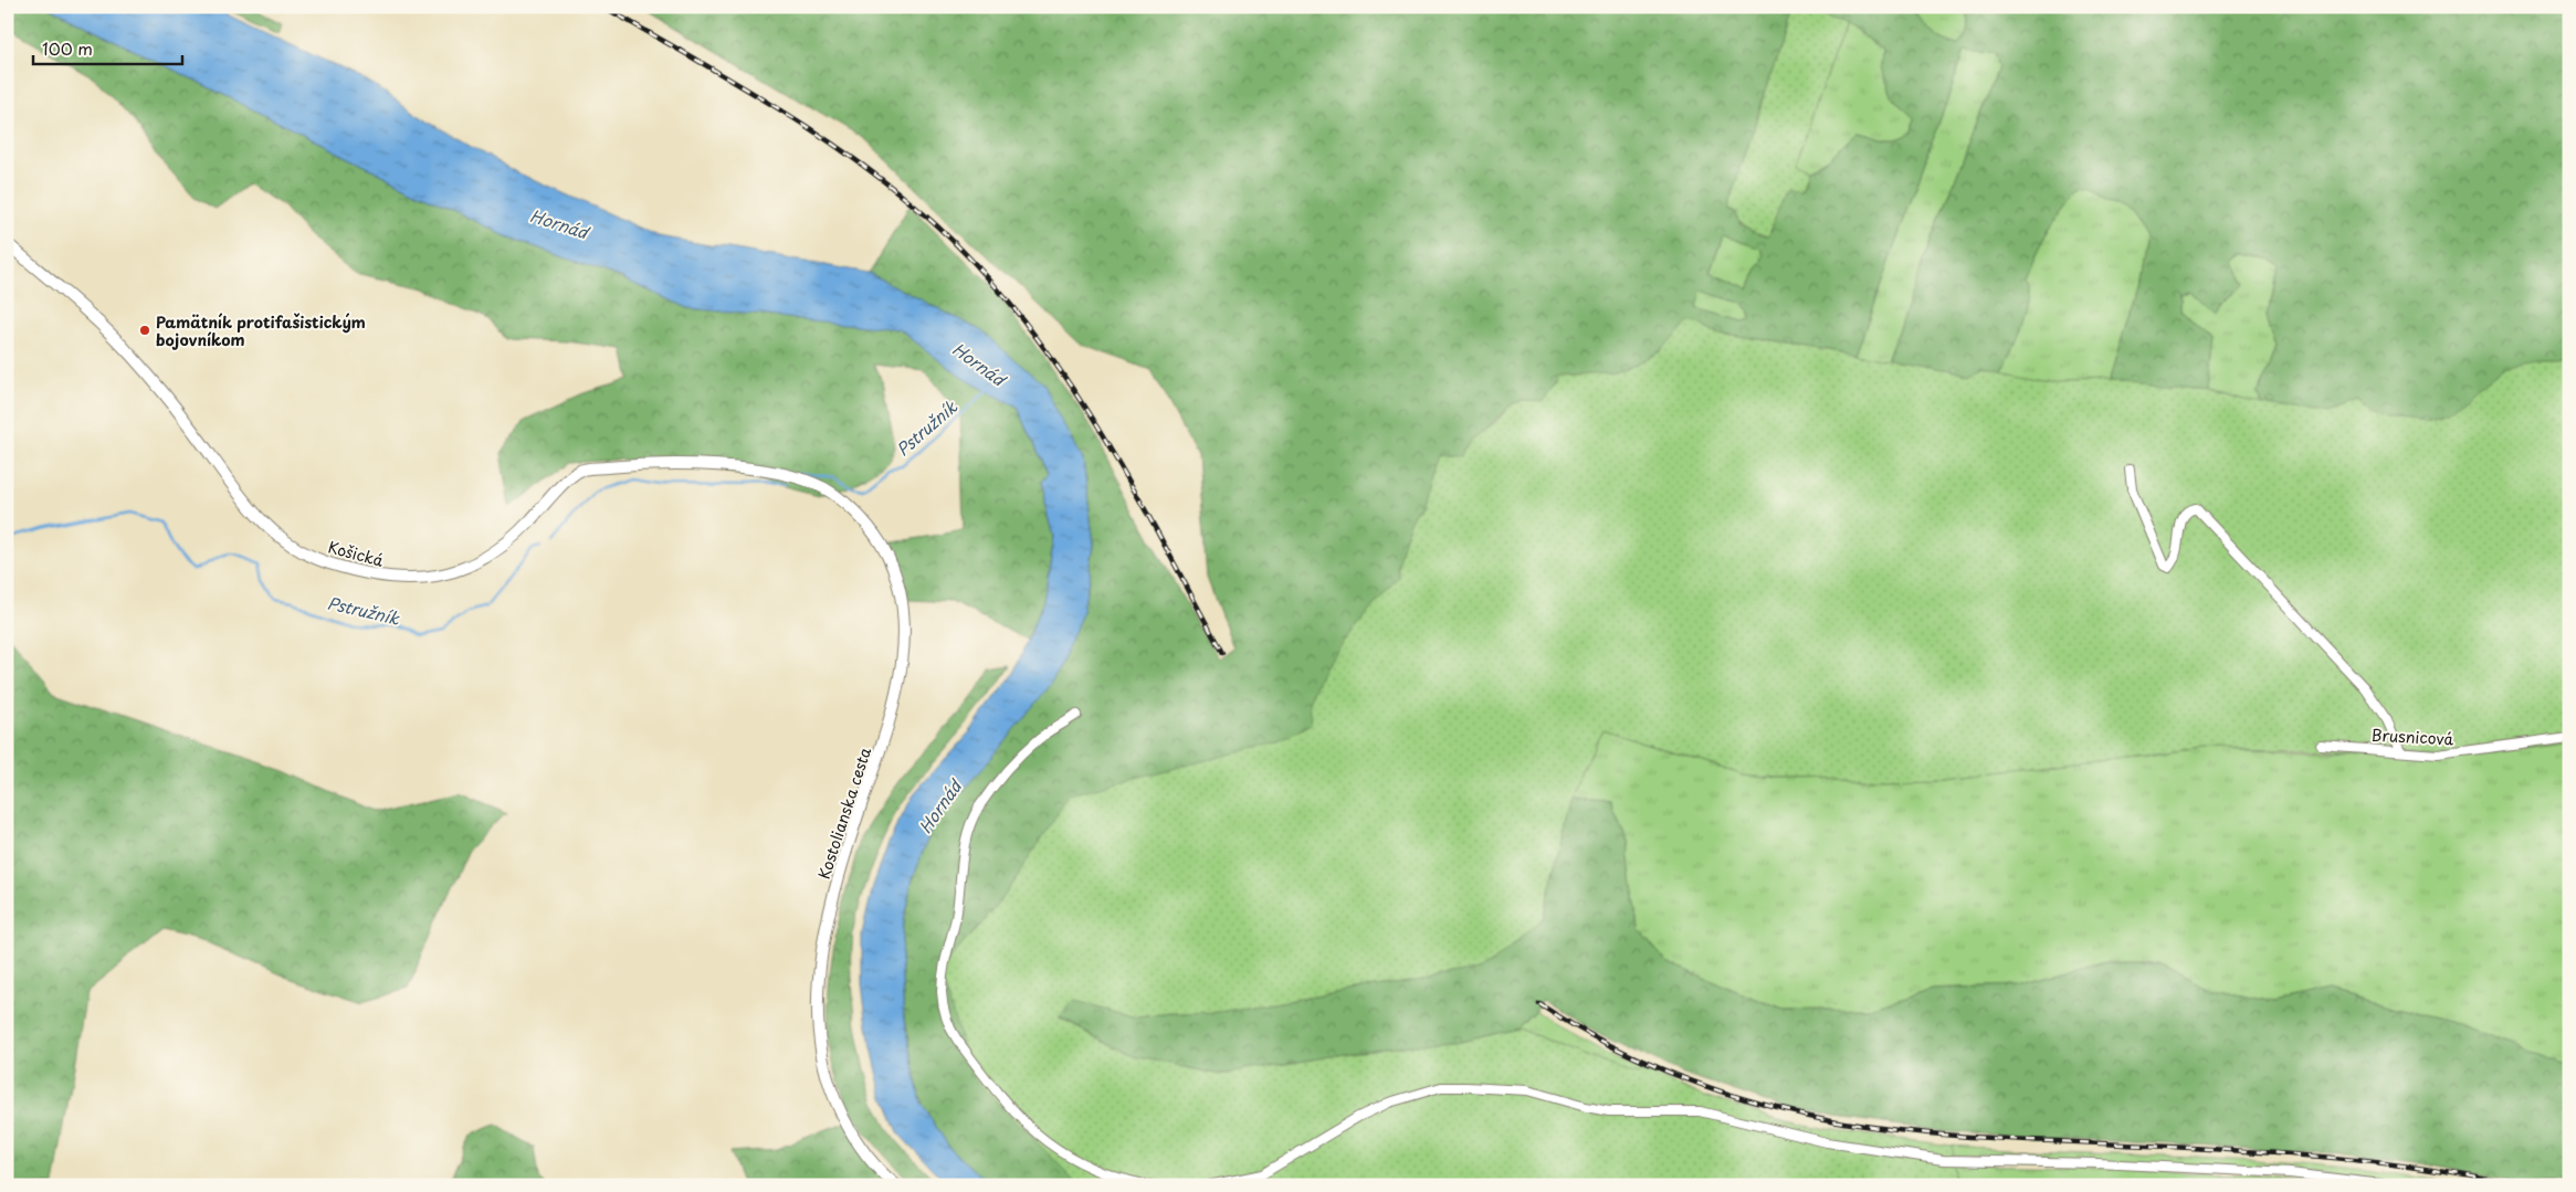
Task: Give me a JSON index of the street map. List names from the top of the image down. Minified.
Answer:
{"streets":{"street":["Košická","Brusnicová","Kostolianska cesta"]},"crossings":[["Košická","Kostolianska cesta"]],"water":["Hornád","Pstružník"],"places":["Pamätník protifašistickým bojovníkom"],"scale_bar":"100 m"}
